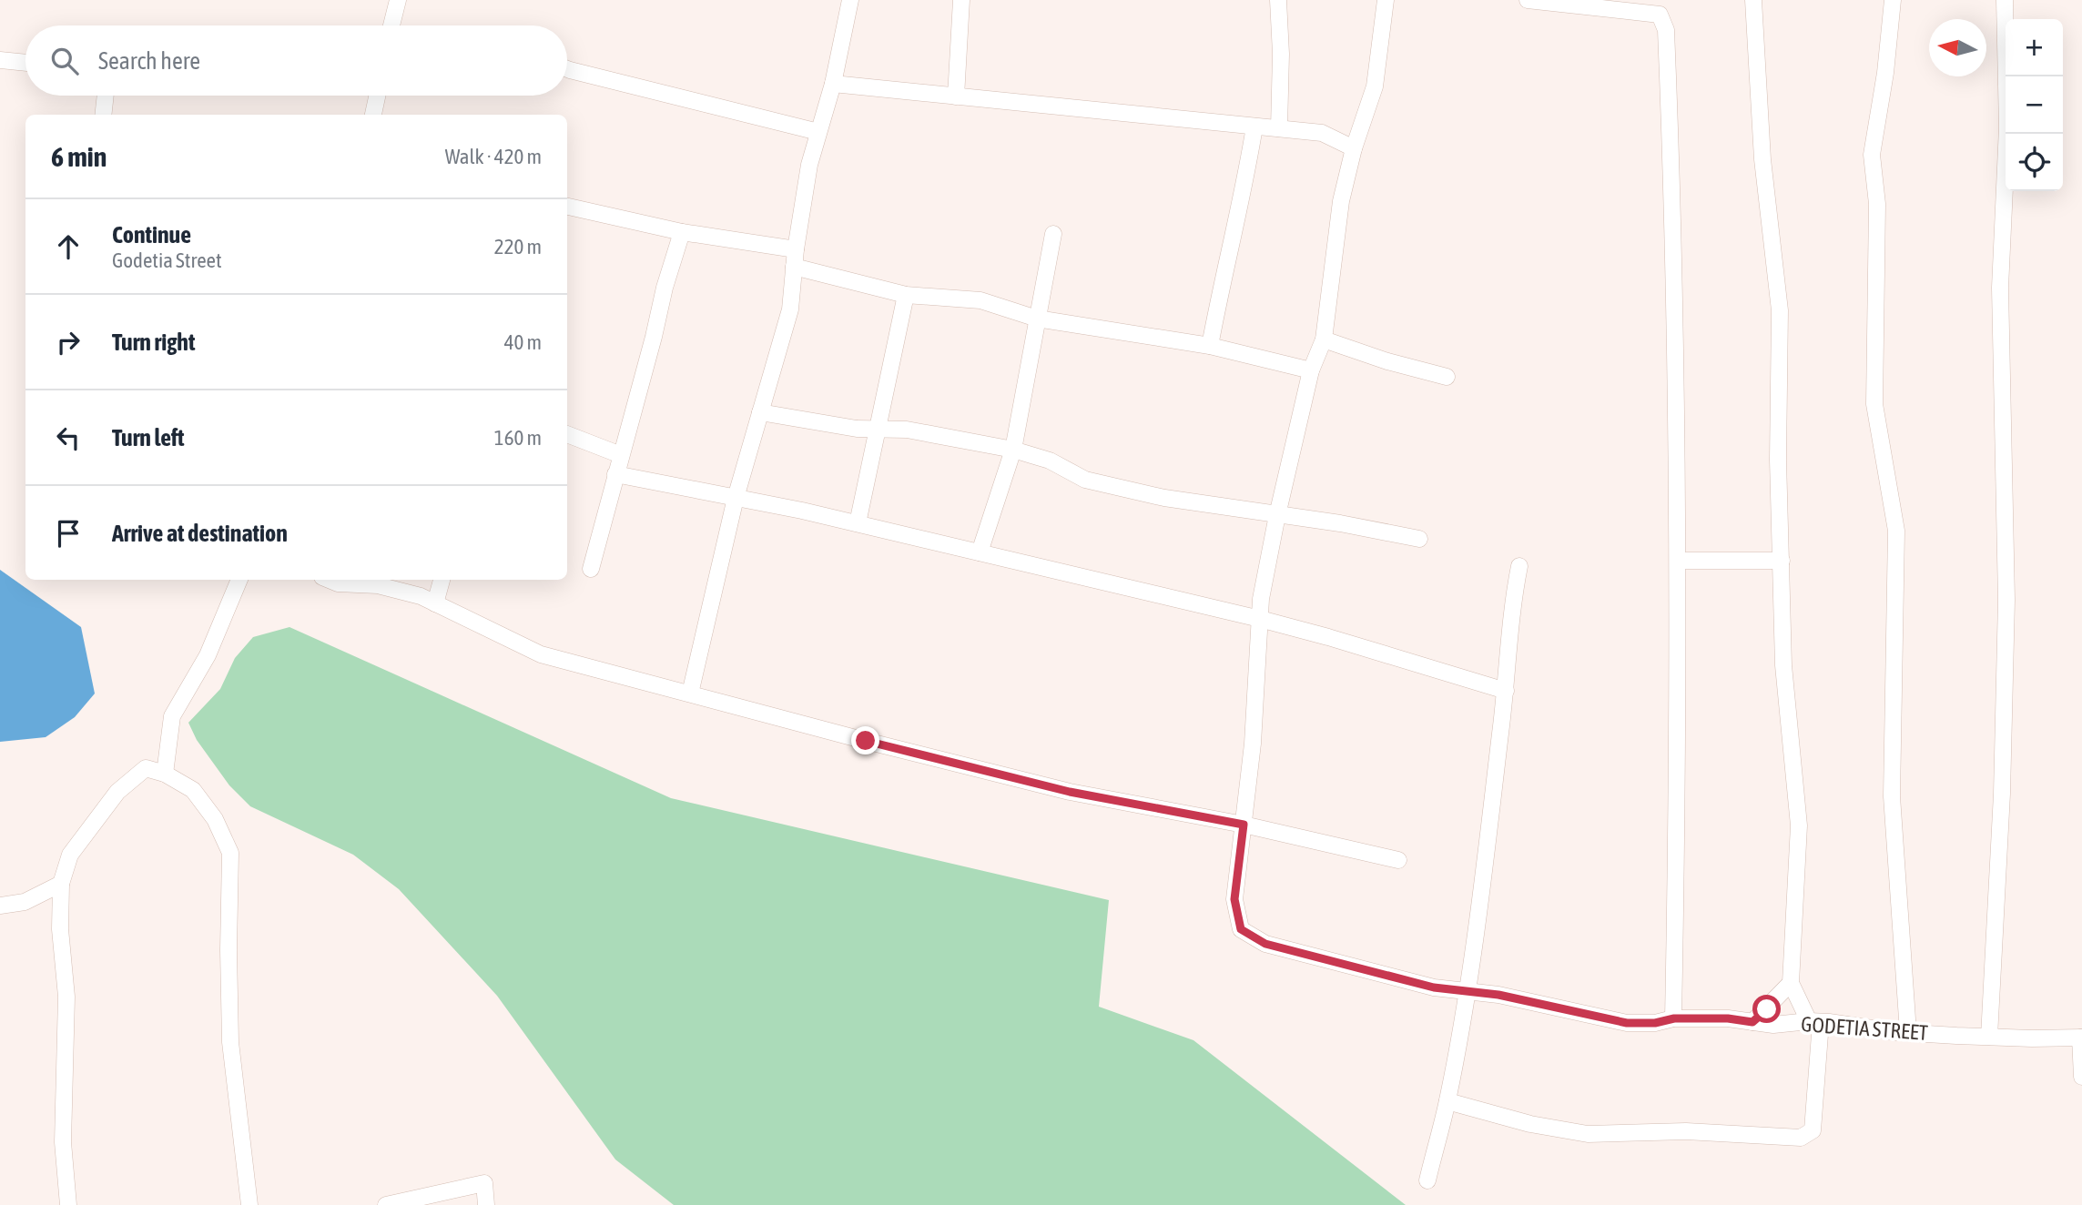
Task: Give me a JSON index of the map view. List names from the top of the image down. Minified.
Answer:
{"streets":{"street":["GODETIA STREET"]},"north":"left","page":{"map_buttons":["+","−"],"search":"Search here","heading":["6 min","Walk · 420 m"],"list":[["Continue","Godetia Street","220 m"],["Turn right","40 m"],["Turn left","160 m"],"Arrive at destination"]}}
